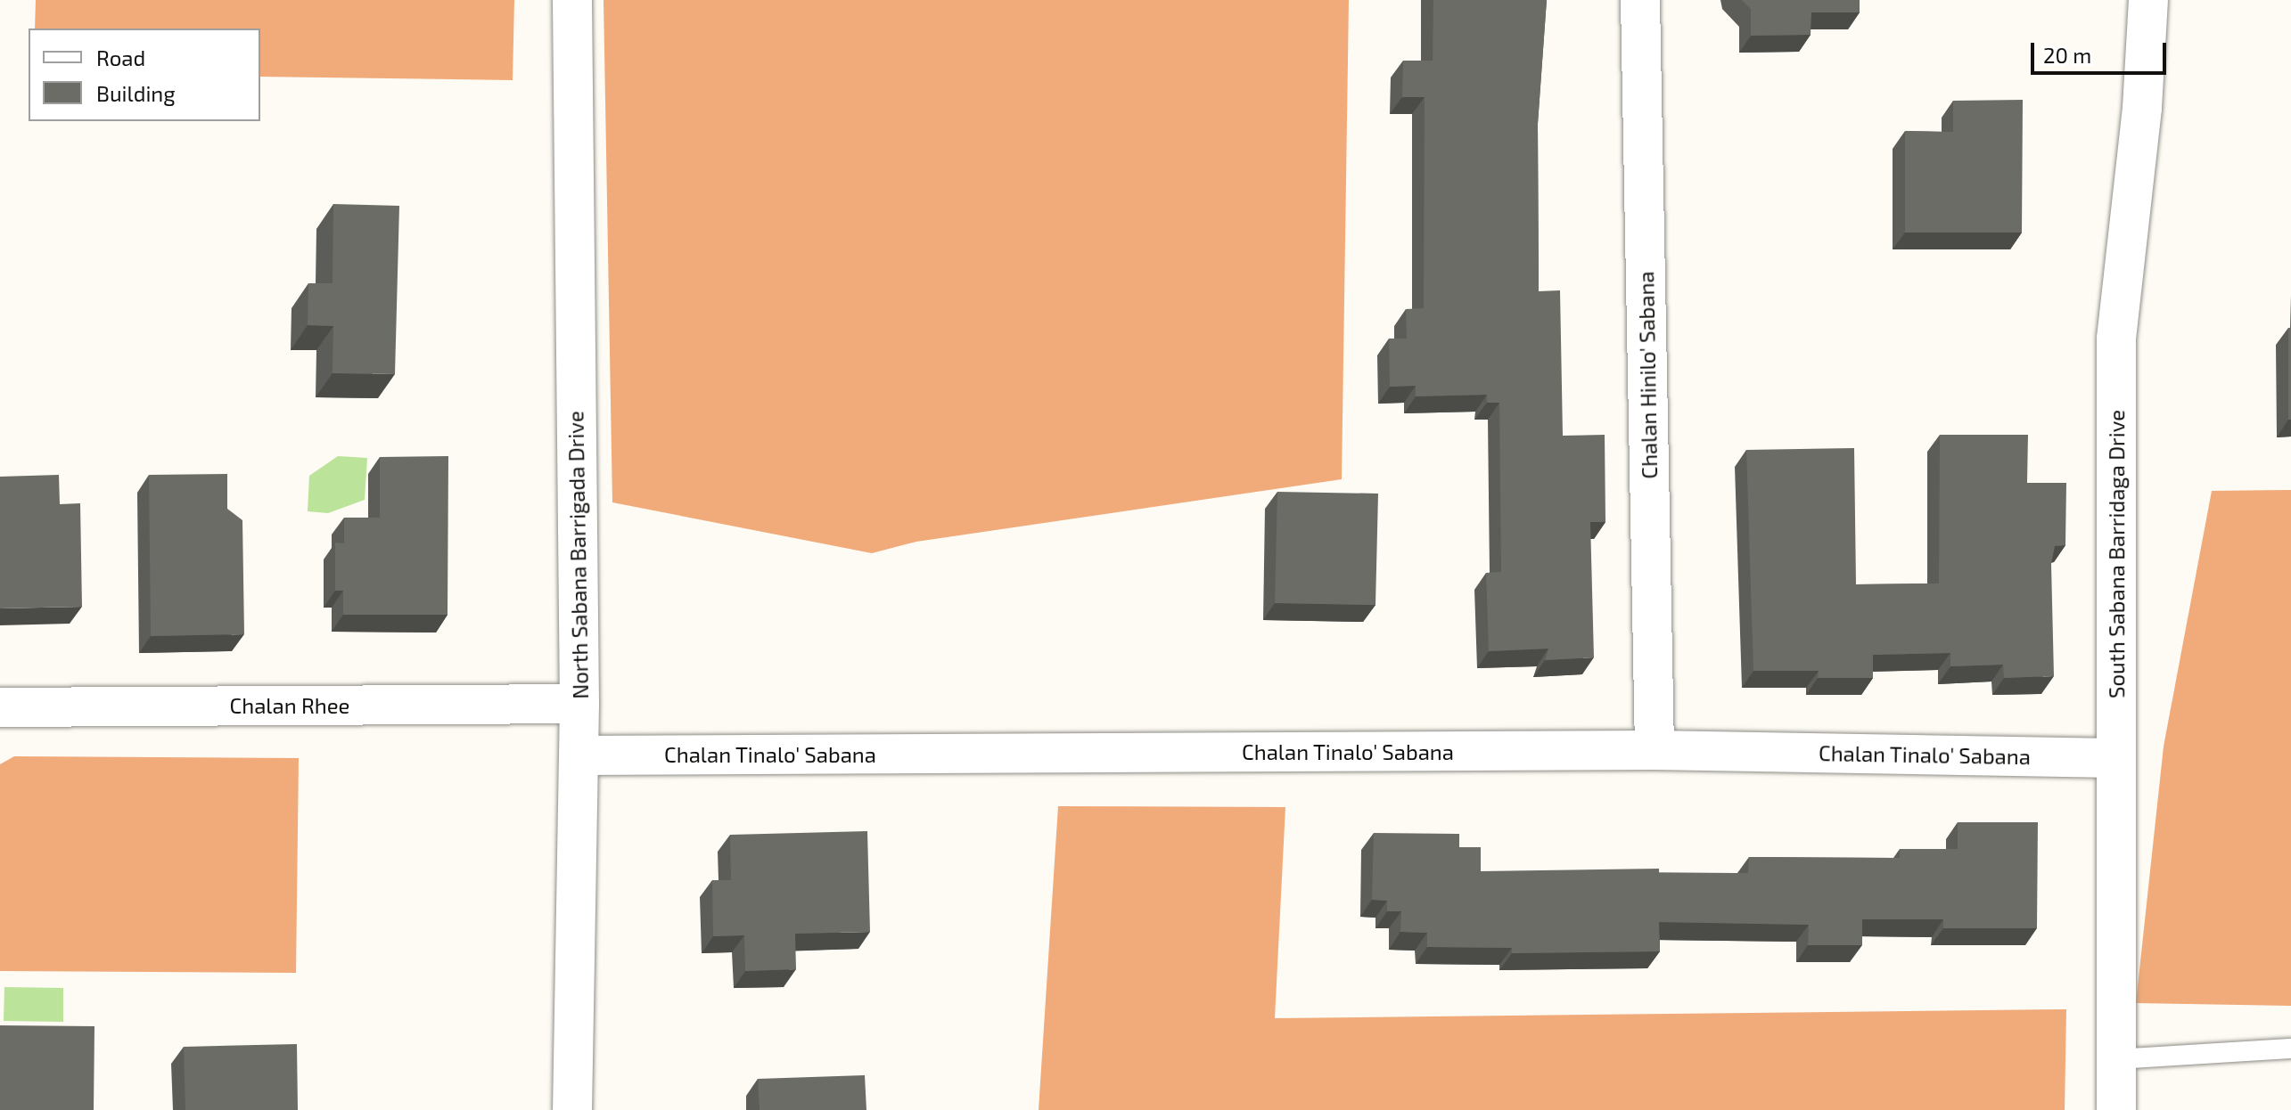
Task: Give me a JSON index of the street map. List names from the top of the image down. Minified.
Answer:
{"streets":{"street":["Chalan Hinilo' Sabana","South Sabana Barridaga Drive","North Sabana Barrigada Drive","Chalan Rhee","Chalan Tinalo' Sabana"]},"crossings":[["Chalan Hinilo' Sabana","Chalan Tinalo' Sabana"],["South Sabana Barridaga Drive","Chalan Tinalo' Sabana"],["North Sabana Barrigada Drive","Chalan Rhee"],["North Sabana Barrigada Drive","Chalan Tinalo' Sabana"]],"legend":["Road","Building"],"scale_bar":"20 m"}
